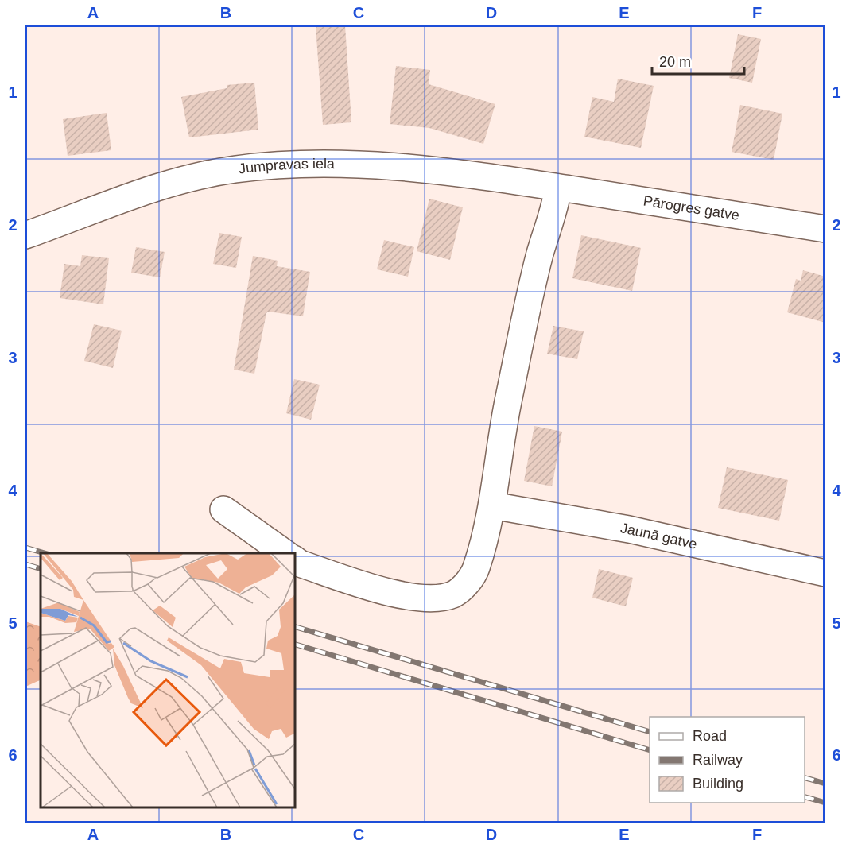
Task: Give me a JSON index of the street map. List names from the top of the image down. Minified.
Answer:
{"streets":{"street":["Jumpravas iela","Pārogres gatve","Jaunā gatve"]},"crossings":[["Jumpravas iela","Pārogres gatve"]],"legend":["Road","Railway","Building"],"scale_bar":"20 m","grid":{"columns":["A","B","C","D","E","F"],"rows":["1","2","3","4","5","6"]}}
